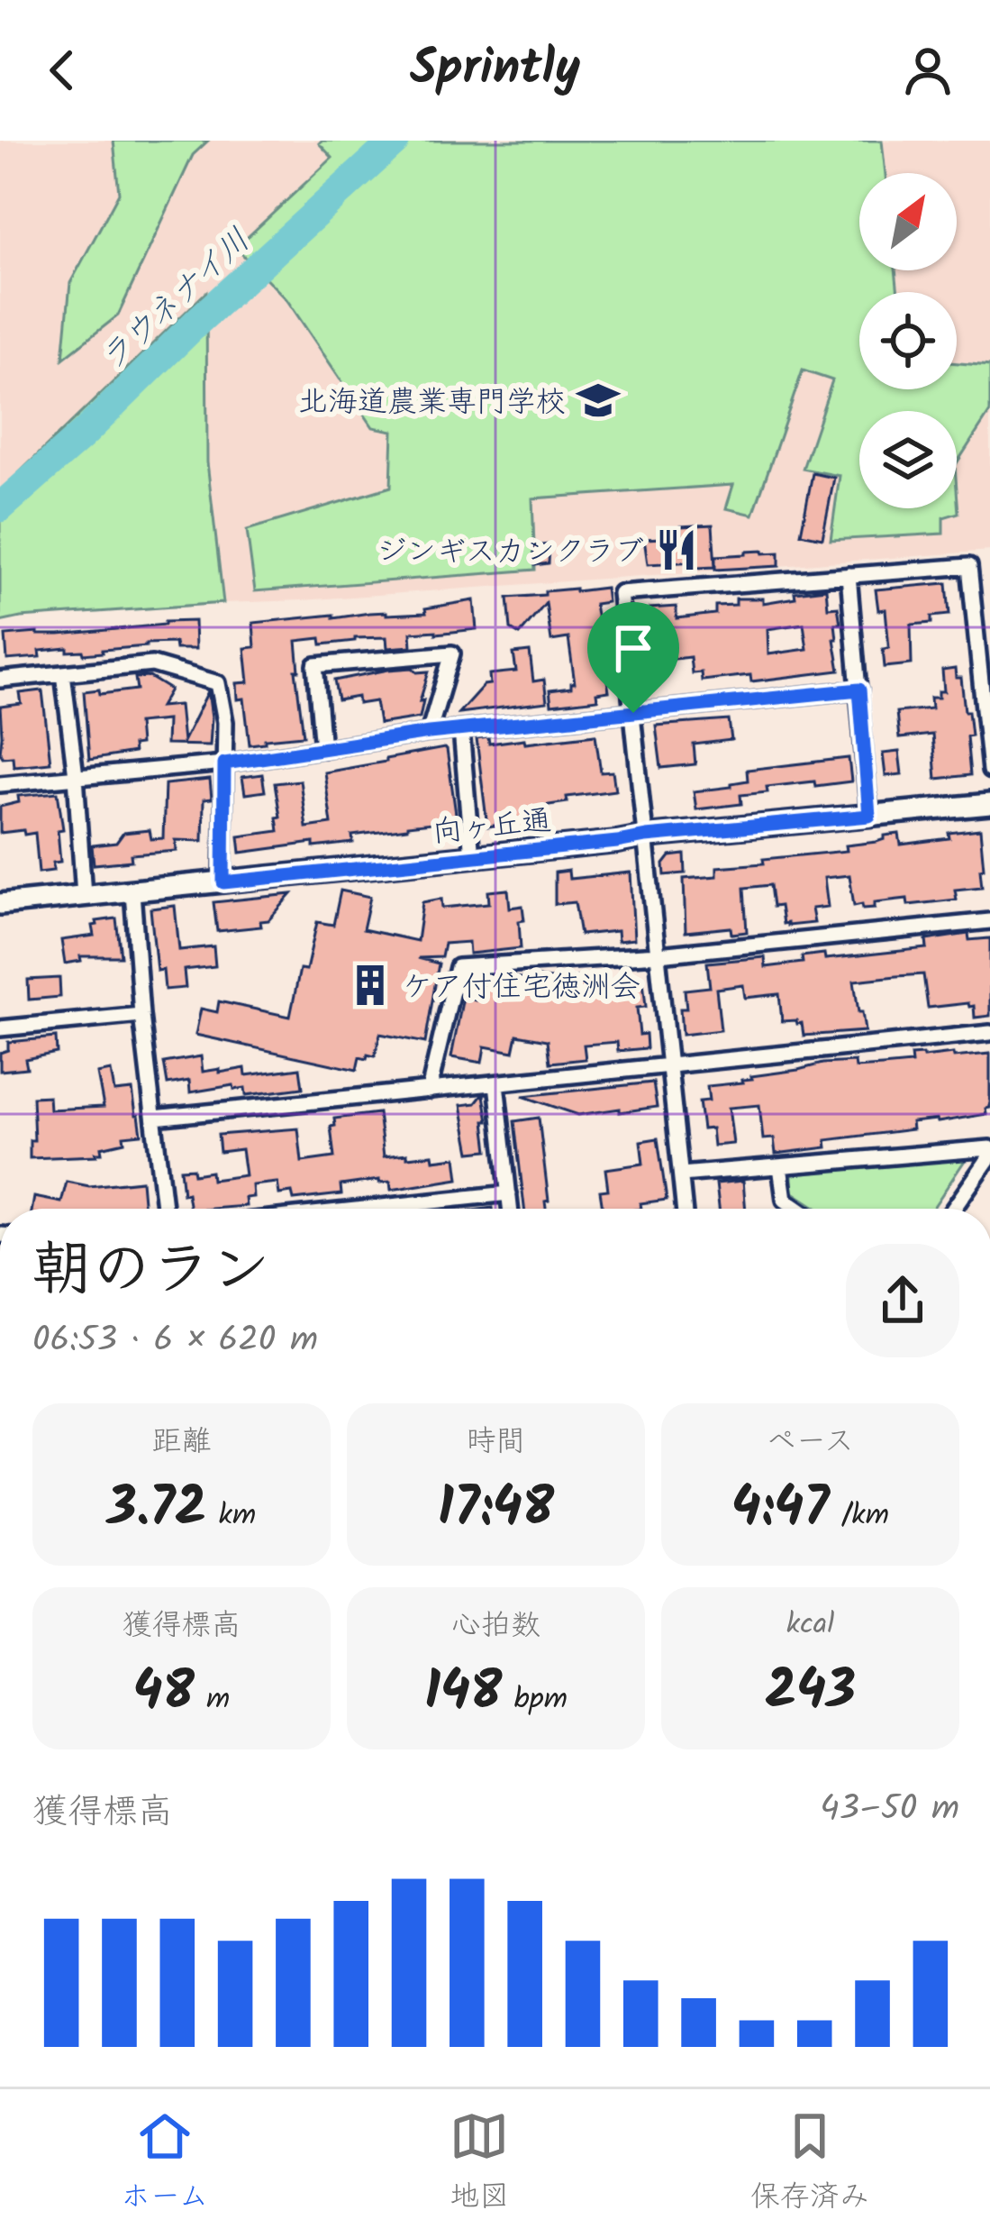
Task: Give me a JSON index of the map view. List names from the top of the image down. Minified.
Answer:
{"streets":{"street":["向ヶ丘通"]},"water":["ラウネナイ川"],"places":{"school or university":["北海道農業専門学校"],"restaurant":["ジンギスカンクラブ"],"building":["ケア付住宅徳洲会"]},"north":"top right","page":{"header":"Sprintly","heading":["朝のラン","06:53 · 6 × 620 m"],"stats":[["距離","3.72 km"],["時間","17:48"],["ペース","4:47 /km"],["獲得標高","48 m"],["心拍数","148 bpm"],["kcal","243"]],"chart":["獲得標高","43–50 m"],"tabs":["ホーム","地図","保存済み"]}}
